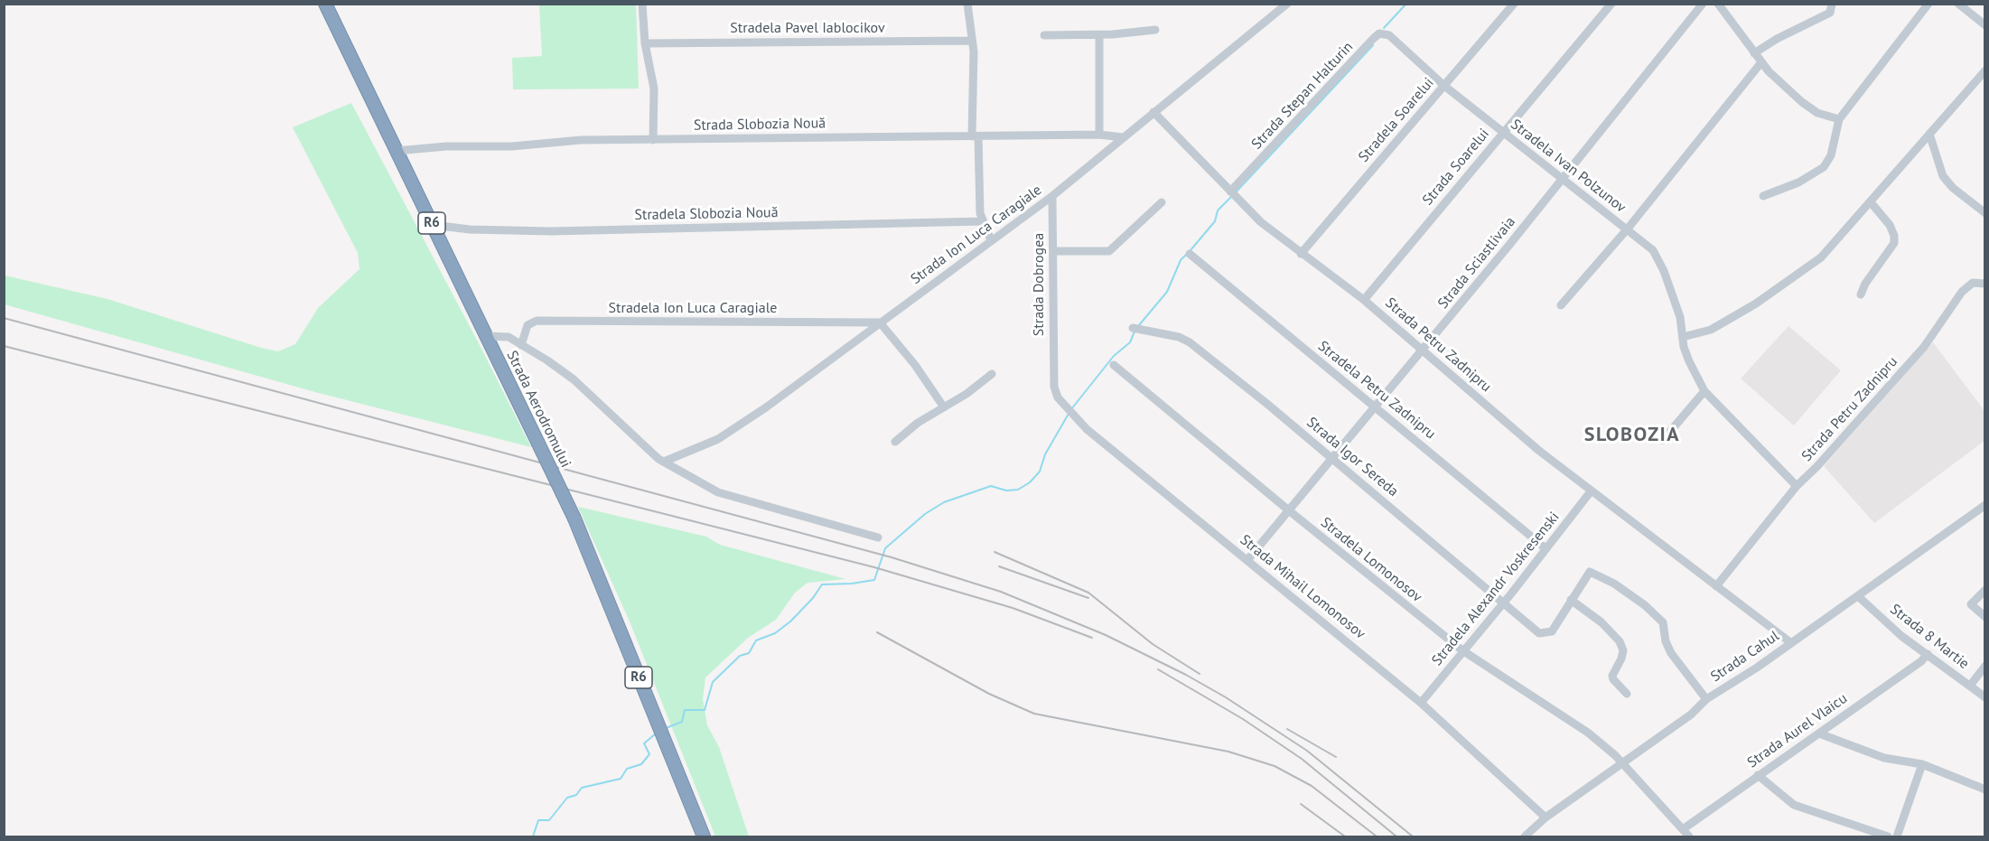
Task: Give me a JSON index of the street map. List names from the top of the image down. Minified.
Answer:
{"streets":{"highway":["R6","Strada Aerodromului"],"street":["Stradela Pavel Iablocikov","Strada Stepan Halturin","Stradela Soarelui","Strada Slobozia Nouă","Stradela Ivan Polzunov","Strada Soarelui","Stradela Slobozia Nouă","Strada Ion Luca Caragiale","Strada Sciastlivaia","Strada Dobrogea","Stradela Ion Luca Caragiale","Strada Petru Zadnipru","Stradela Petru Zadnipru","Strada Igor Sereda","Stradela Lomonosov","Strada Mihail Lomonosov","Stradela Alexandr Voskresenski","Strada 8 Martie","Strada Cahul","Strada Aurel Vlaicu"]},"crossings":[["Strada Stepan Halturin","Stradela Ivan Polzunov"],["Strada Stepan Halturin","Strada Petru Zadnipru"],["Stradela Soarelui","Stradela Ivan Polzunov"],["Stradela Soarelui","Strada Petru Zadnipru"],["Strada Slobozia Nouă","Strada Ion Luca Caragiale"],["Strada Slobozia Nouă","Strada Aerodromului"],["Stradela Ivan Polzunov","Strada Soarelui"],["Stradela Ivan Polzunov","Strada Sciastlivaia"],["Stradela Ivan Polzunov","Strada Petru Zadnipru"],["Strada Soarelui","Strada Petru Zadnipru"],["Stradela Slobozia Nouă","Strada Aerodromului"],["Strada Ion Luca Caragiale","Strada Dobrogea"],["Strada Ion Luca Caragiale","Stradela Ion Luca Caragiale"],["Strada Ion Luca Caragiale","Strada Petru Zadnipru"],["Strada Sciastlivaia","Strada Petru Zadnipru"],["Strada Sciastlivaia","Stradela Petru Zadnipru"],["Strada Sciastlivaia","Strada Igor Sereda"],["Strada Sciastlivaia","Stradela Lomonosov"],["Strada Sciastlivaia","Strada Mihail Lomonosov"],["Strada Dobrogea","Strada Mihail Lomonosov"],["Strada Petru Zadnipru","Stradela Alexandr Voskresenski"],["Strada Petru Zadnipru","Strada Cahul"],["Stradela Petru Zadnipru","Stradela Alexandr Voskresenski"],["Strada Igor Sereda","Stradela Alexandr Voskresenski"],["Stradela Lomonosov","Stradela Alexandr Voskresenski"],["Stradela Lomonosov","Strada Cahul"],["Strada Mihail Lomonosov","Stradela Alexandr Voskresenski"],["Strada Mihail Lomonosov","Strada Cahul"],["Strada 8 Martie","Strada Cahul"],["Strada 8 Martie","Strada Aurel Vlaicu"]],"districts":["SLOBOZIA"]}
